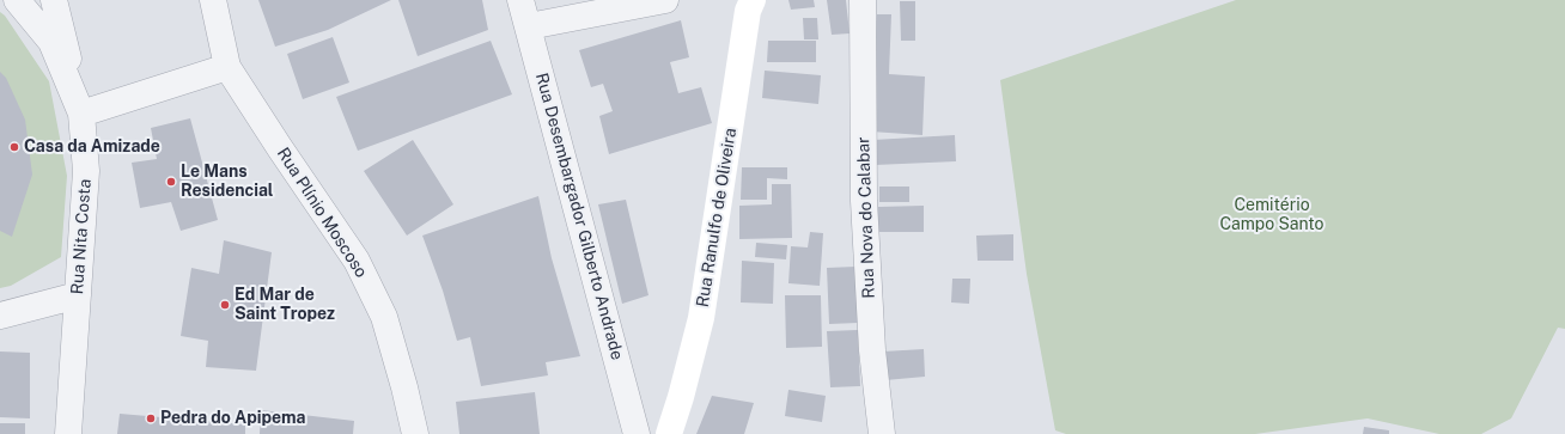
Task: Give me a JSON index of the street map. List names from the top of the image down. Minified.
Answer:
{"streets":{"street":["Rua Plínio Moscoso","Rua Desembargador Gilberto Andrade","Rua Ranulfo de Oliveira","Rua Nova do Calabar","Rua Nita Costa"]},"parks":["Cemitério Campo Santo"],"places":["Casa da Amizade","Le Mans Residencial","Ed Mar de Saint Tropez","Pedra do Apipema"]}
